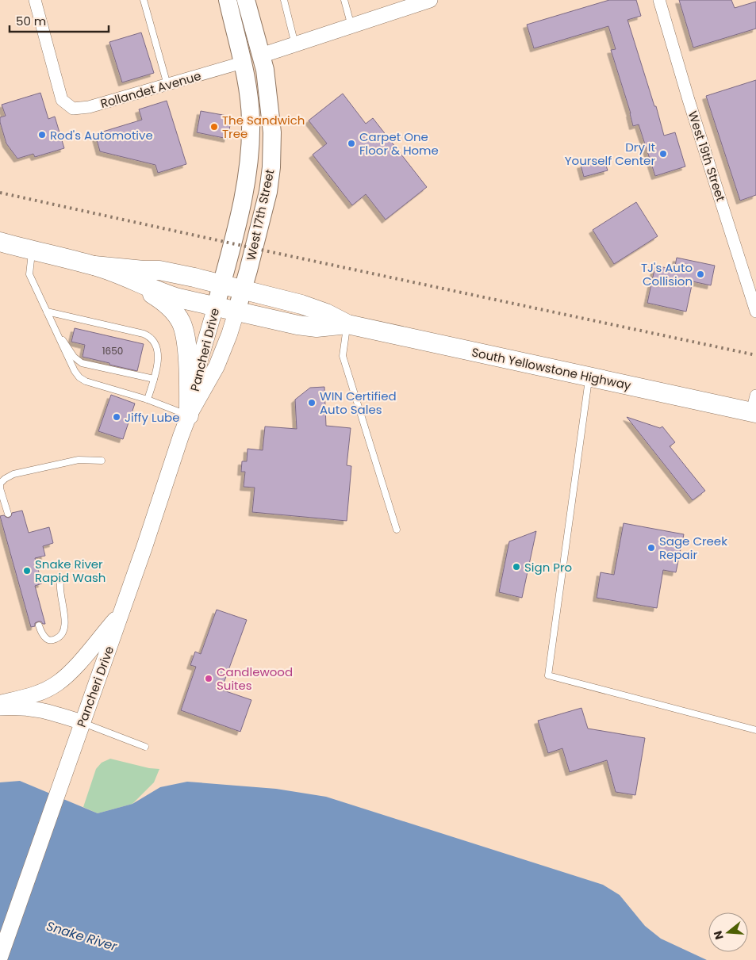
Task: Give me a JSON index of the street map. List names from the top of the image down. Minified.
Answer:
{"streets":{"highway":["South Yellowstone Highway"],"main road":["West 17th Street","Pancheri Drive"],"street":["Rollandet Avenue","West 19th Street"]},"crossings":[["Rollandet Avenue","West 17th Street"],["West 17th Street","Pancheri Drive"],["West 17th Street","South Yellowstone Highway"],["Pancheri Drive","South Yellowstone Highway"]],"water":["Snake River"],"places":["The Sandwich Tree","Rod's Automotive","Carpet One Floor & Home","Dry It Yourself Center","TJ's Auto Collision","WIN Certified Auto Sales","Jiffy Lube","Sage Creek Repair","Sign Pro","Snake River Rapid Wash","Candlewood Suites"],"house_numbers":["1650"],"scale_bar":"50 m","north":"left"}
